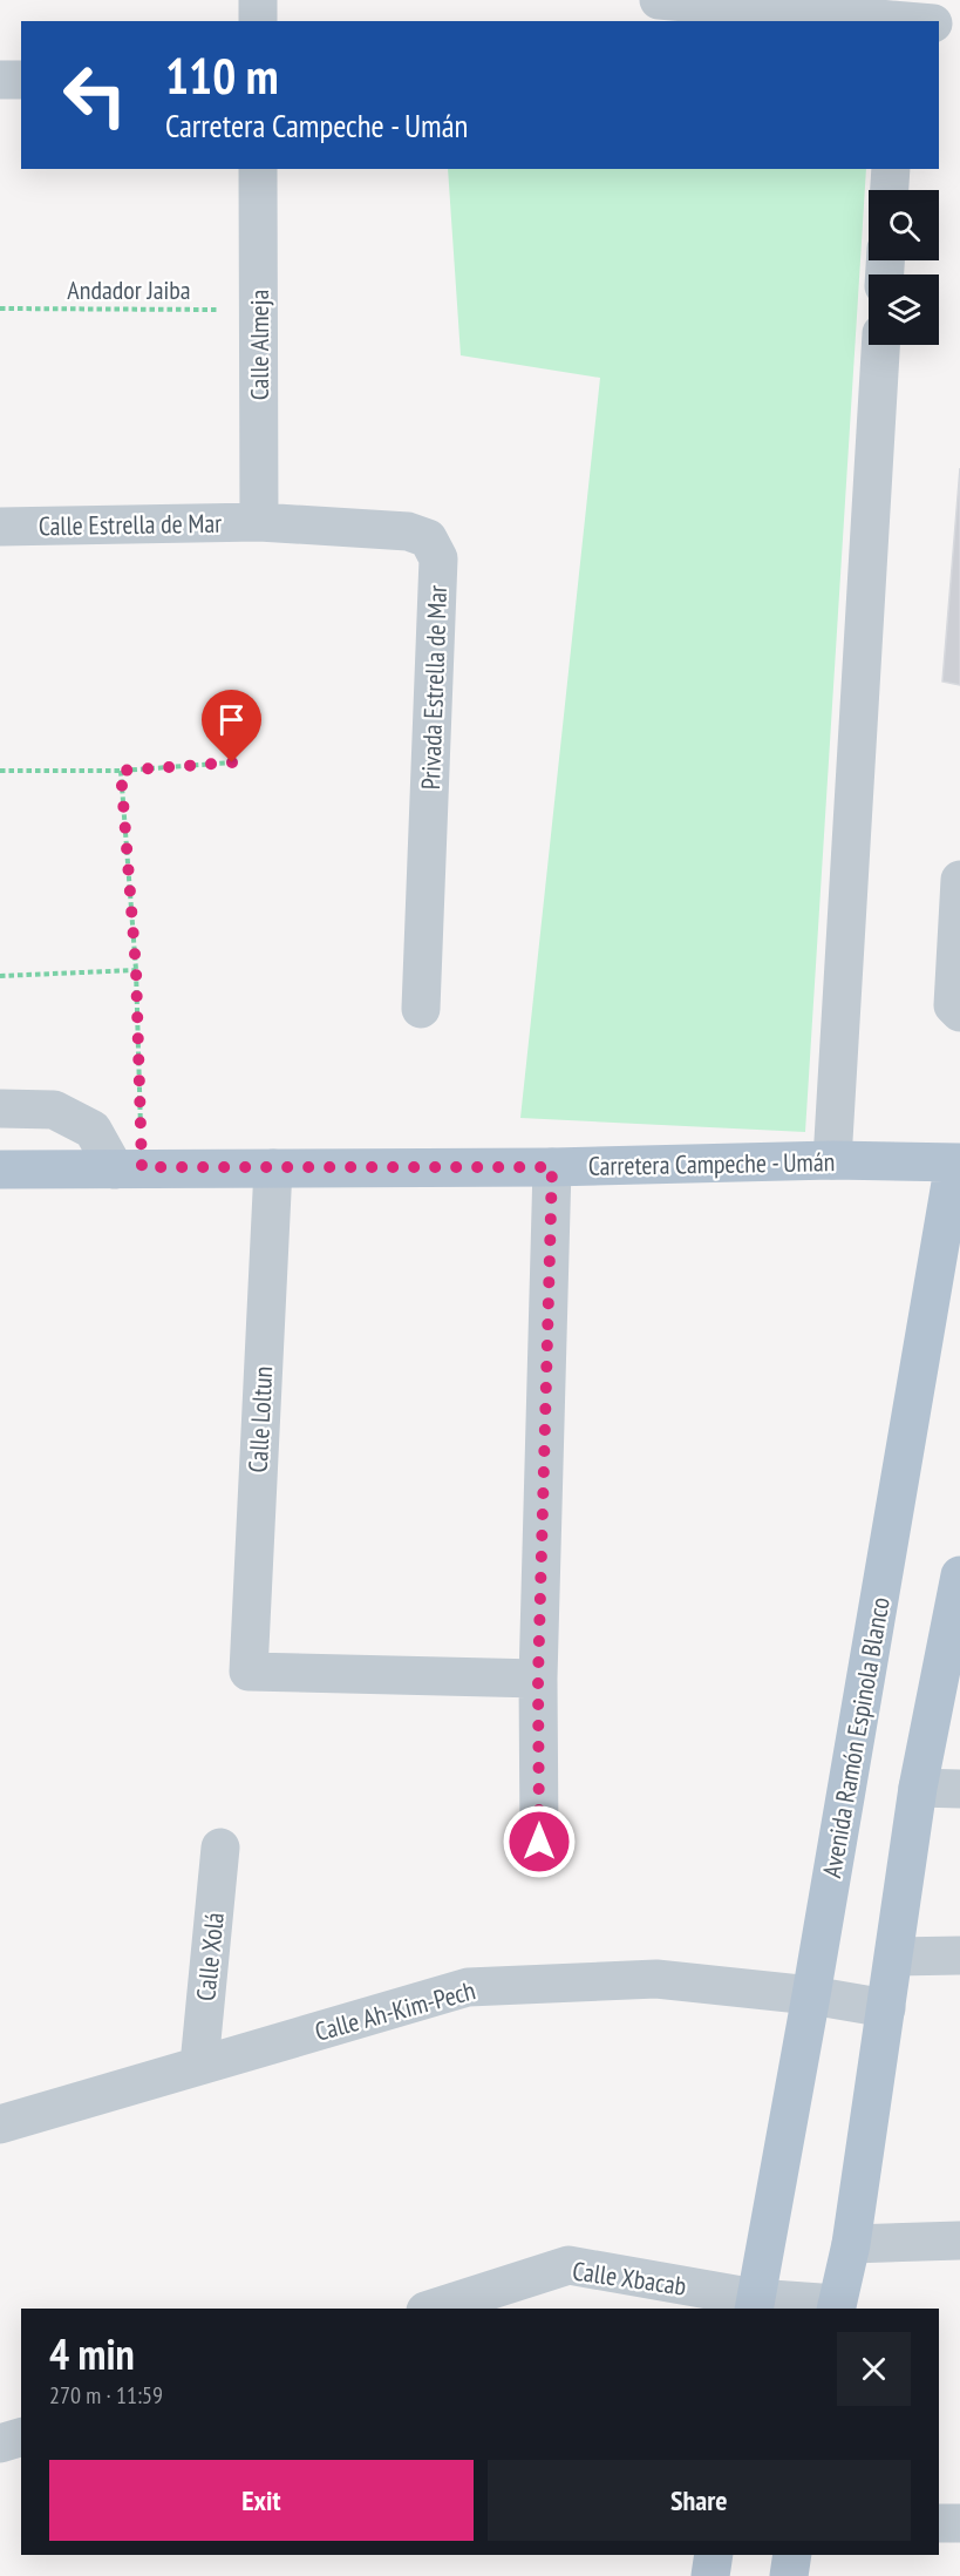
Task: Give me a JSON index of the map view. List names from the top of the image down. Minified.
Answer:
{"streets":{"main road":["Carretera Campeche - Umán","Avenida Ramón Espinola Blanco"],"street":["Calle Almeja","Calle Estrella de Mar","Privada Estrella de Mar","Calle Loltun","Calle Xolá","Calle Ah-Kim-Pech","Calle Xbacab"],"path":["Andador Jaiba"]},"crossings":[["Andador Jaiba","Calle Almeja"],["Calle Almeja","Calle Estrella de Mar"],["Calle Almeja","Privada Estrella de Mar"],["Calle Estrella de Mar","Privada Estrella de Mar"],["Carretera Campeche - Umán","Calle Loltun"],["Carretera Campeche - Umán","Avenida Ramón Espinola Blanco"],["Avenida Ramón Espinola Blanco","Calle Ah-Kim-Pech"],["Avenida Ramón Espinola Blanco","Calle Xbacab"],["Calle Xolá","Calle Ah-Kim-Pech"]],"page":{"turn":["110 m","Carretera Campeche - Umán"],"heading":["4 min","270 m · 11:59"],"buttons":["Exit","Share"]}}
